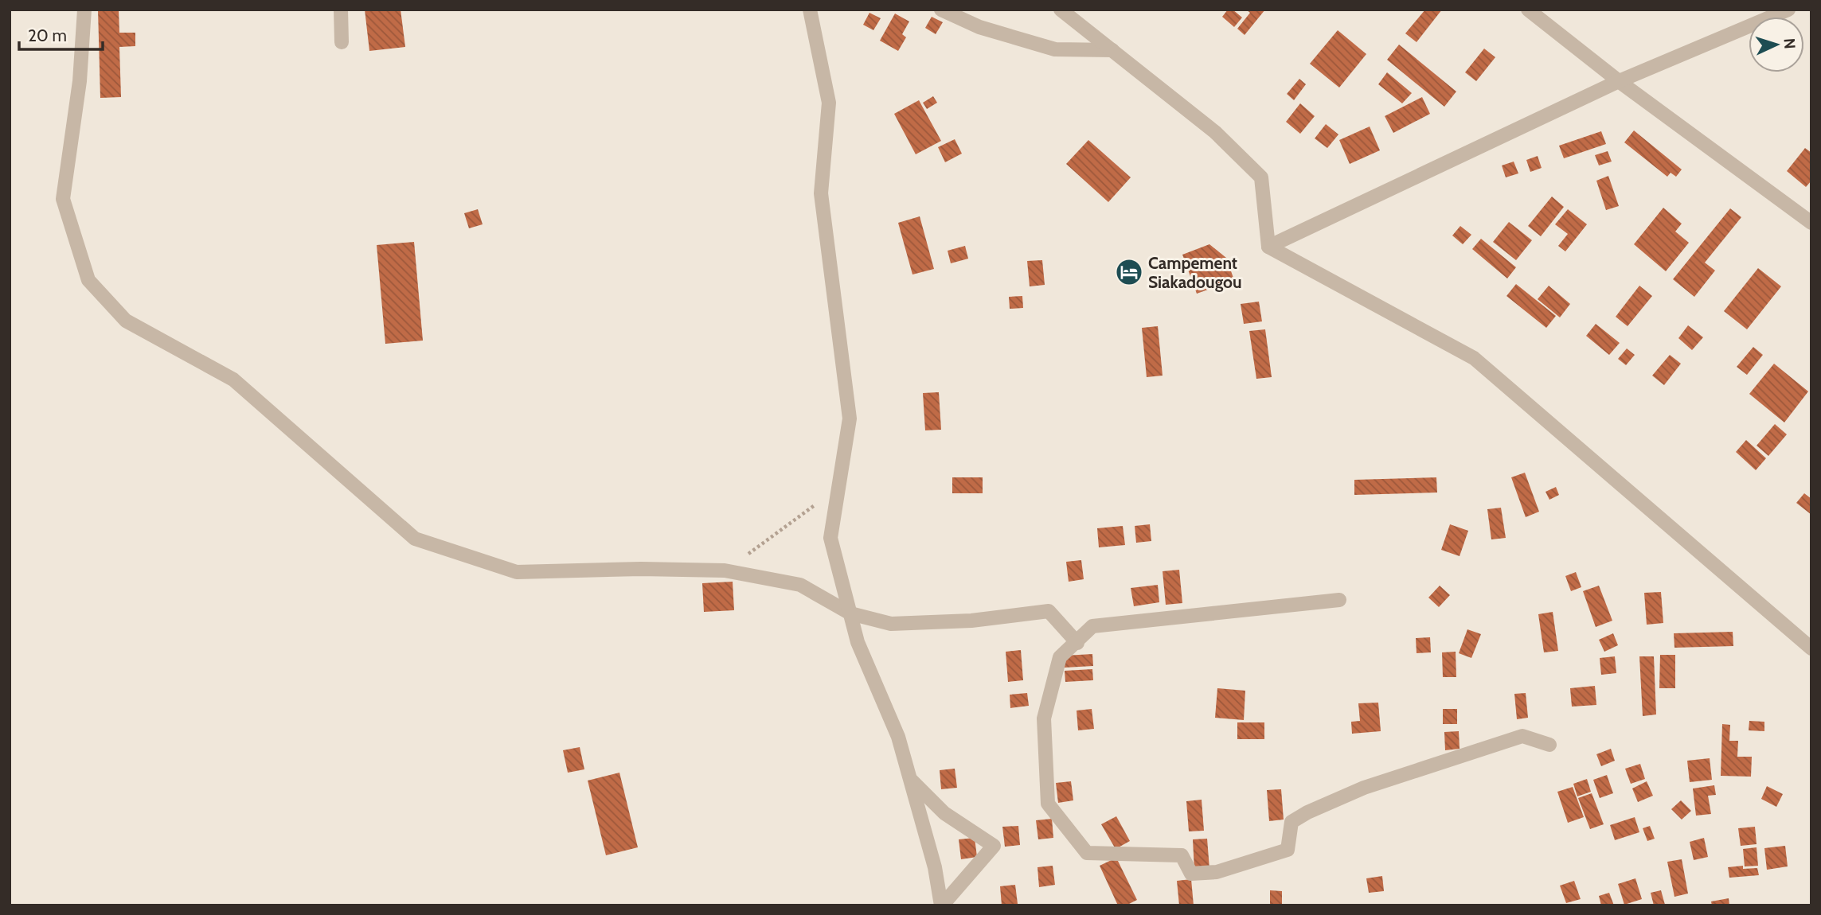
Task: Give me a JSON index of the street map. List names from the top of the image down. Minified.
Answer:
{"places":{"hotel":["Campement Siakadougou"]},"scale_bar":"20 m","north":"right"}
